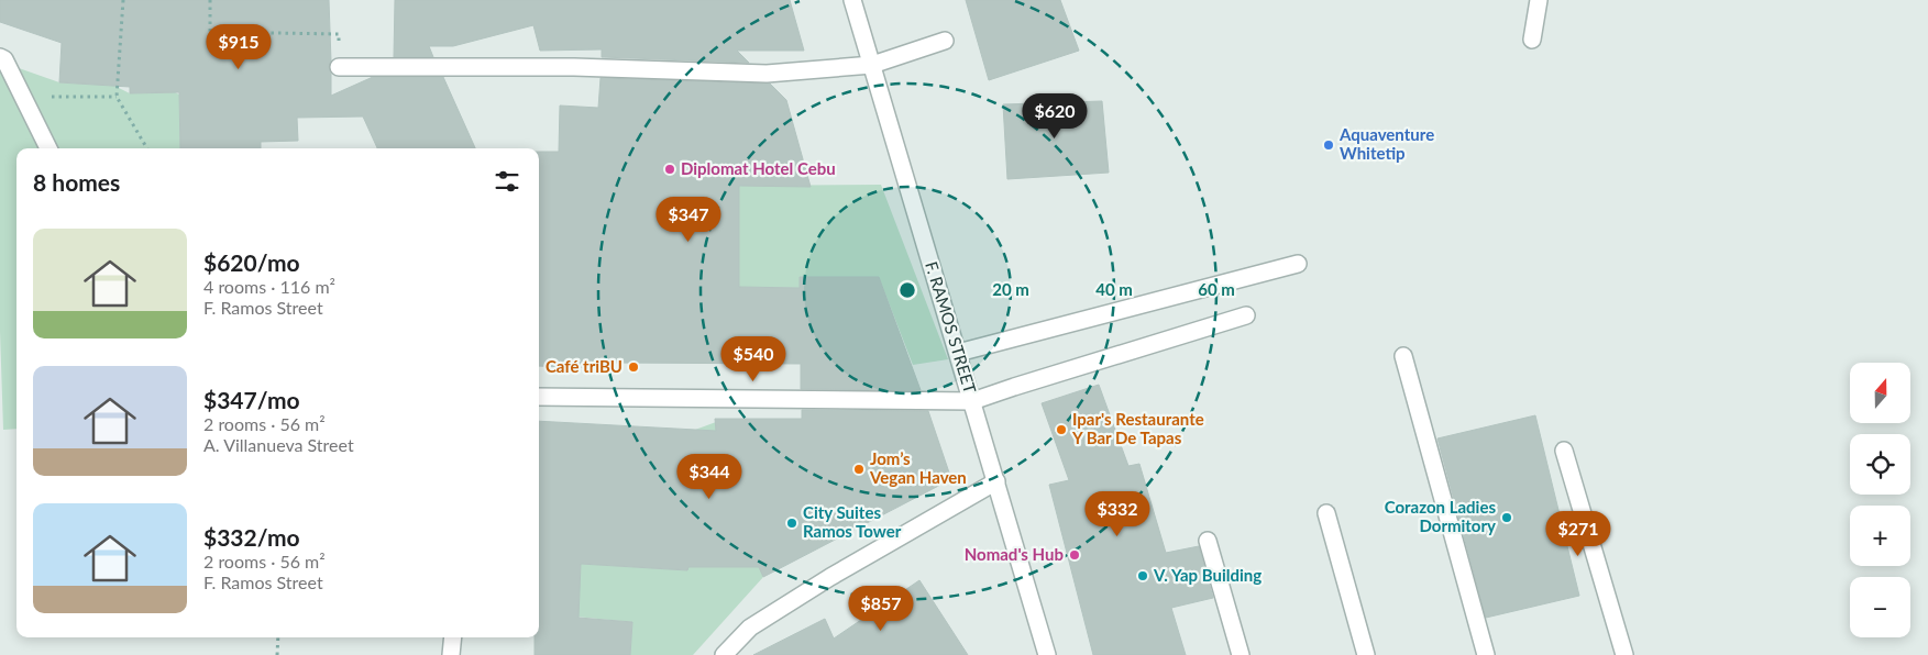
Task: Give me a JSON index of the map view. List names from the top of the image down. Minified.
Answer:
{"streets":{"street":["F. RAMOS STREET"]},"places":["Aquaventure Whitetip","Diplomat Hotel Cebu","Café triBU","Ipar's Restaurante Y Bar De Tapas","Jom’s Vegan Haven","Corazon Ladies Dormitory","City Suites Ramos Tower","Nomad's Hub","V. Yap Building"],"north":"top","page":{"price":["$915","$620","$347","$540","$344","$332","$271","$857"],"heading":"8 homes","list":[{"name":"$620/mo","note":"4 rooms · 116 m² · F. Ramos Street"},{"name":"$347/mo","note":"2 rooms · 56 m² · A. Villanueva Street"},{"name":"$332/mo","note":"2 rooms · 56 m² · F. Ramos Street"}],"map_buttons":["+","−"]},"rings":["20 m","40 m","60 m"]}
